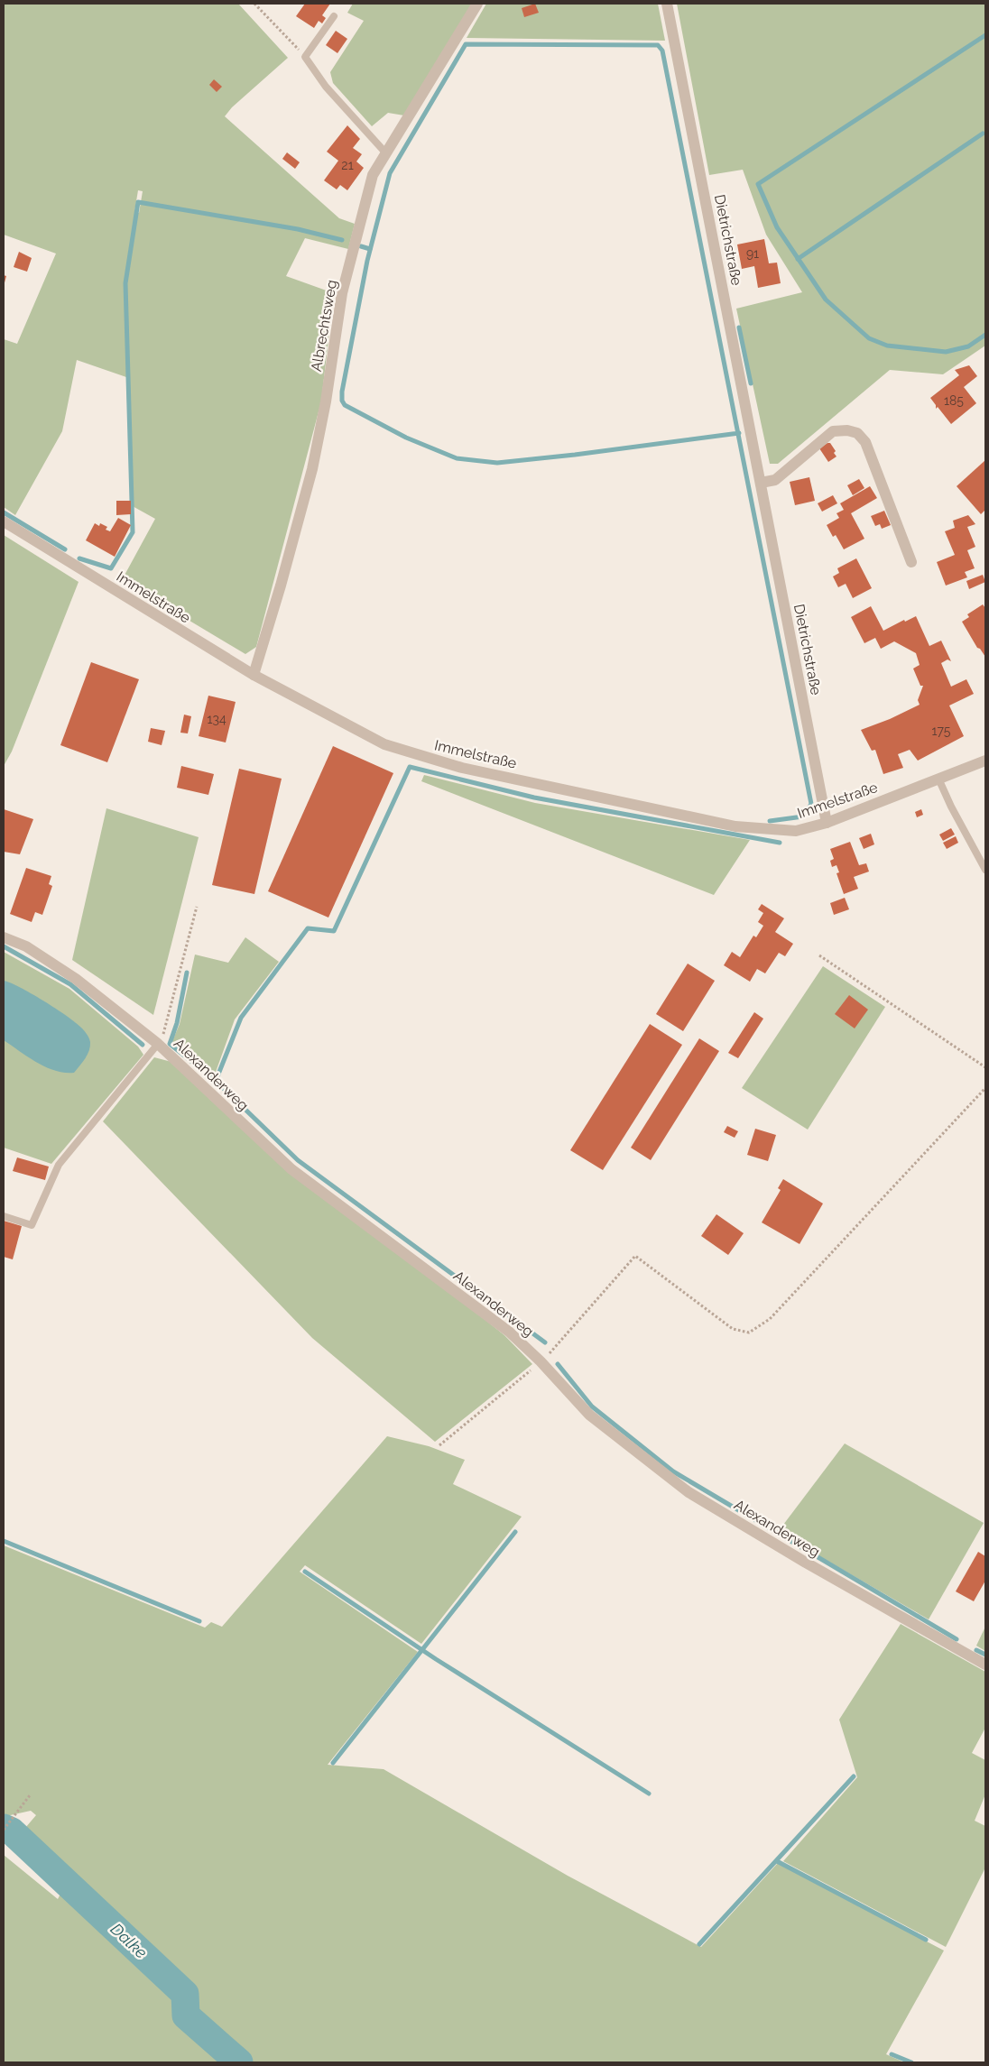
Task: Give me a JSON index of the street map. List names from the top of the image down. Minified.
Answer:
{"streets":{"street":["Dietrichstraße","Albrechtsweg","Immelstraße","Alexanderweg"]},"crossings":[["Dietrichstraße","Immelstraße"],["Albrechtsweg","Immelstraße"]],"water":["Dalke"],"house_numbers":["21","91","185","134","175"]}
